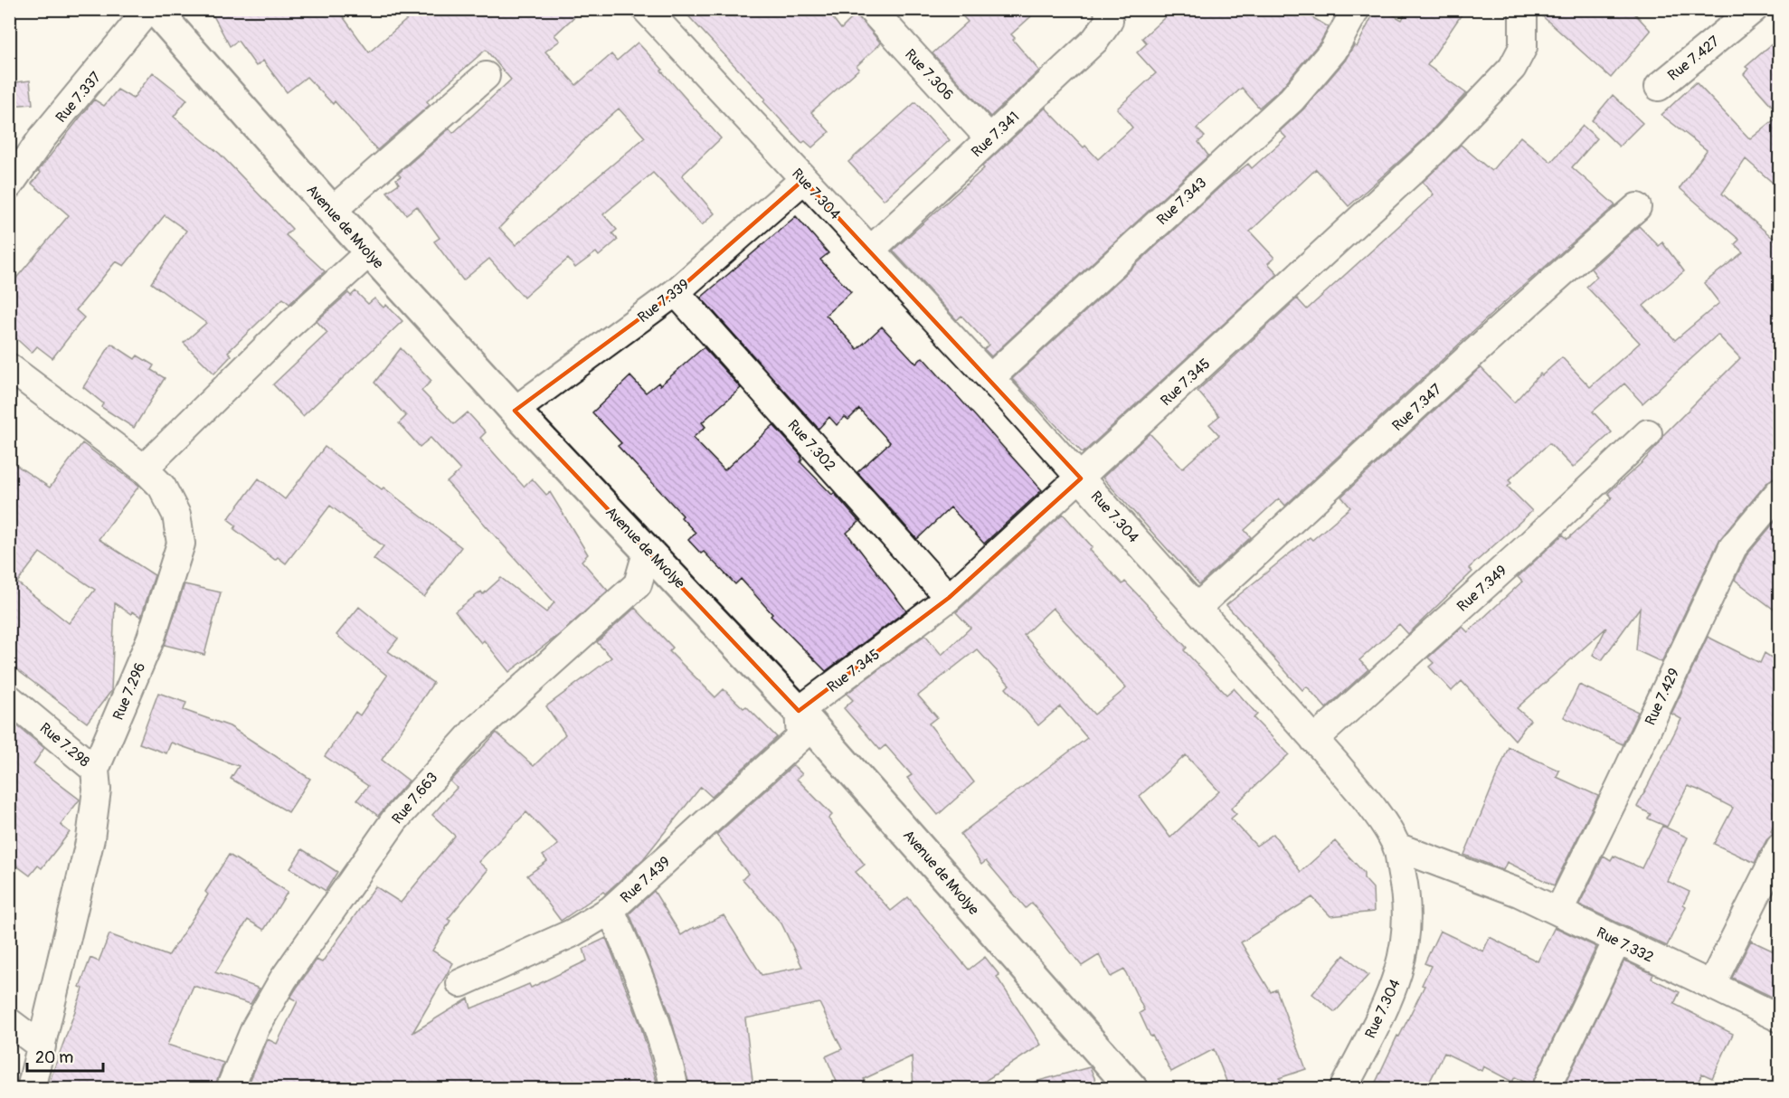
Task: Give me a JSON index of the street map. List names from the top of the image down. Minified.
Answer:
{"streets":{"main road":["Avenue de Mvolye"],"street":["Rue 7.427","Rue 7.306","Rue 7.337","Rue 7.341","Rue 7.304","Rue 7.343","Rue 7.339","Rue 7.345","Rue 7.347","Rue 7.302","Rue 7.349","Rue 7.296","Rue 7.429","Rue 7.298","Rue 7.663","Rue 7.439","Rue 7.332"]},"crossings":[["Rue 7.306","Rue 7.341"],["Rue 7.341","Rue 7.304"],["Rue 7.304","Rue 7.343"],["Rue 7.304","Rue 7.339"],["Rue 7.304","Rue 7.345"],["Rue 7.304","Rue 7.347"],["Rue 7.304","Rue 7.349"],["Rue 7.304","Rue 7.332"],["Avenue de Mvolye","Rue 7.339"],["Avenue de Mvolye","Rue 7.345"],["Avenue de Mvolye","Rue 7.663"],["Avenue de Mvolye","Rue 7.439"],["Rue 7.339","Rue 7.302"],["Rue 7.345","Rue 7.302"],["Rue 7.345","Rue 7.439"],["Rue 7.296","Rue 7.298"],["Rue 7.429","Rue 7.332"]],"scale_bar":"20 m"}
